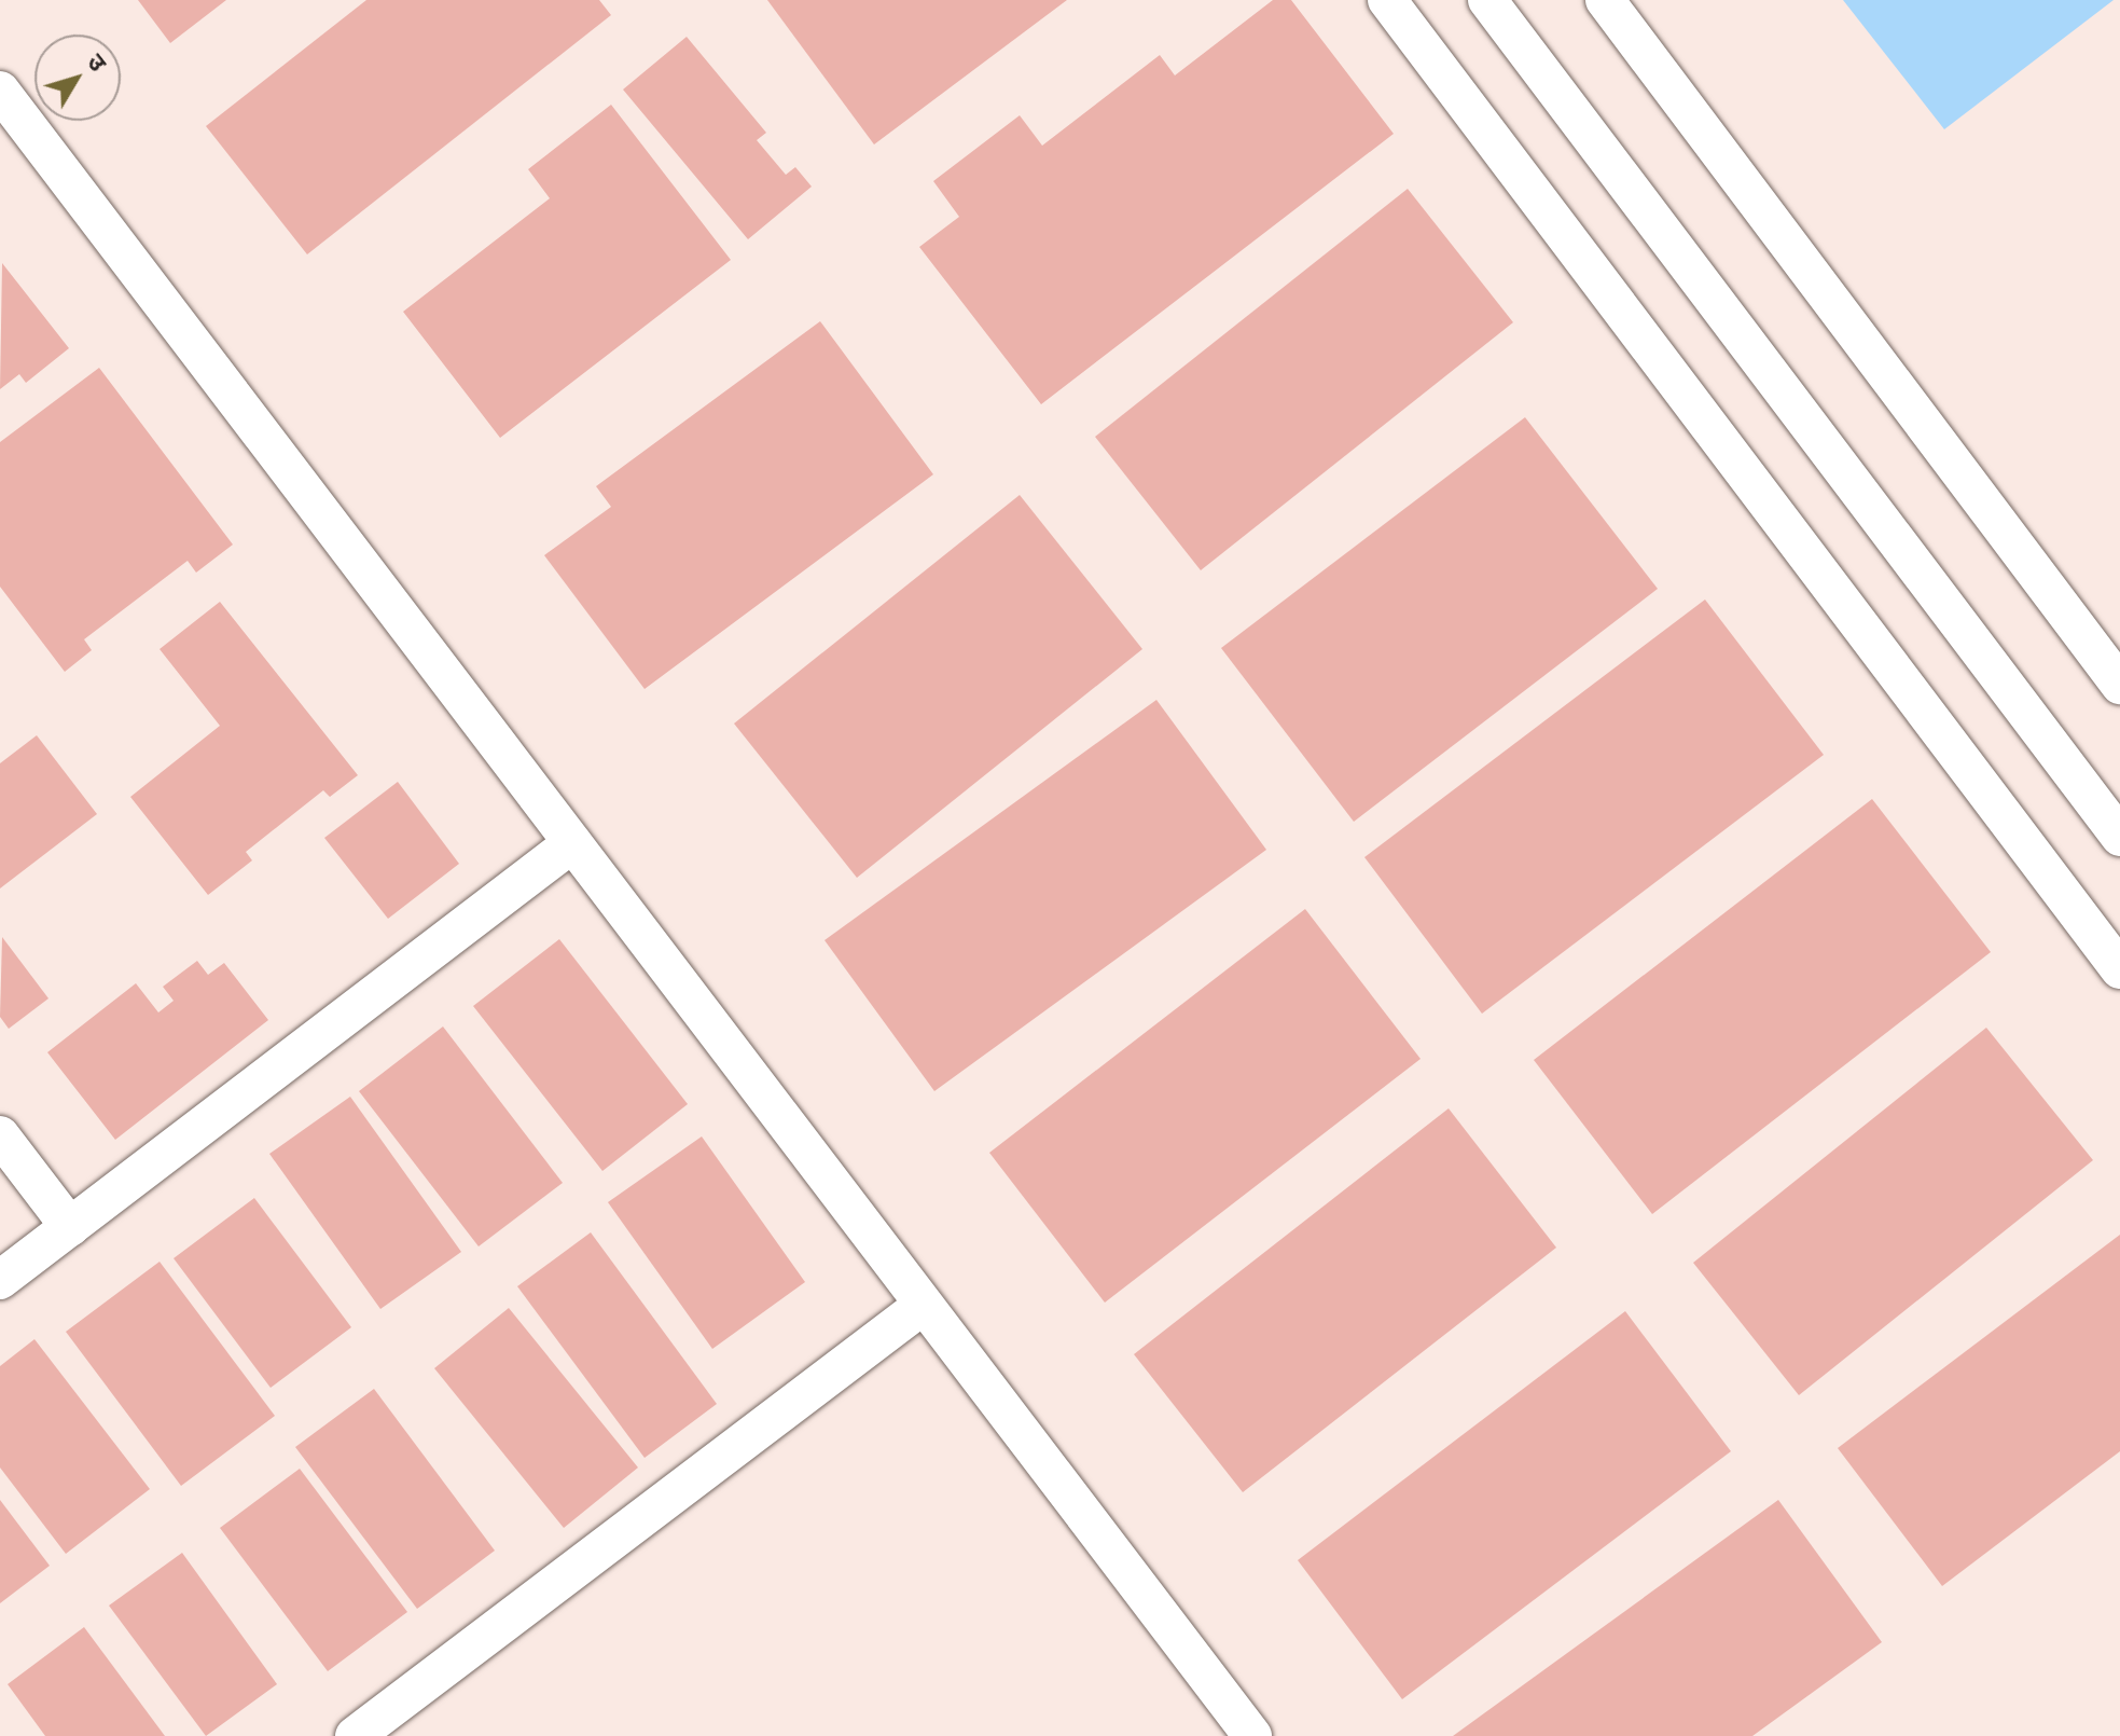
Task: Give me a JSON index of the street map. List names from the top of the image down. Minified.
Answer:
{"north":"top right"}
